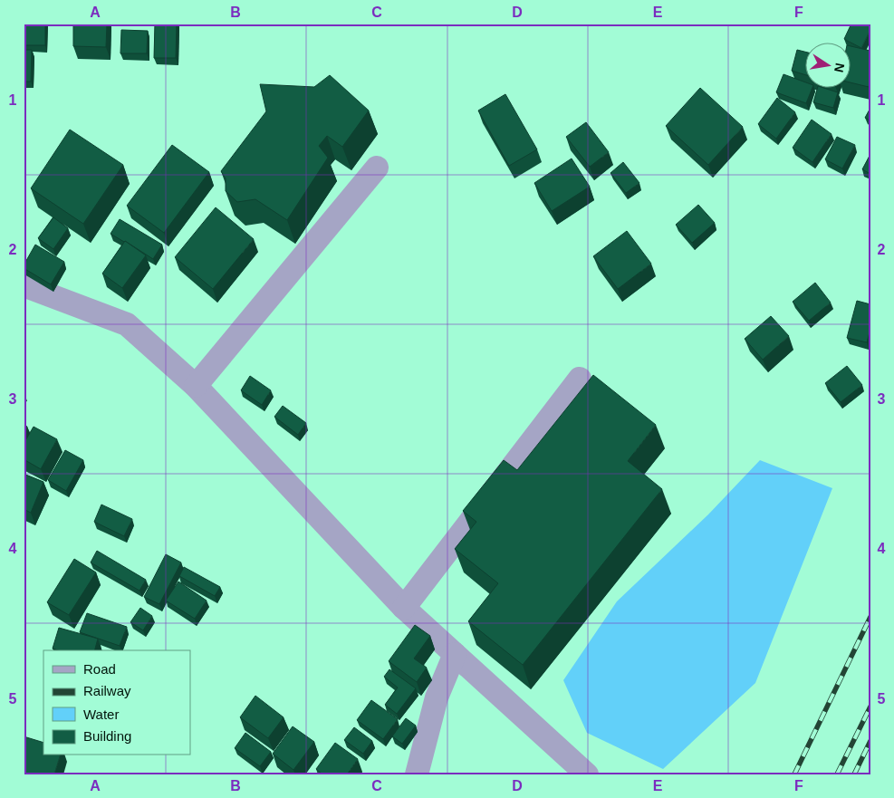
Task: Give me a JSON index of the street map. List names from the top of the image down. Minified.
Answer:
{"legend":["Road","Railway","Water","Building"],"north":"right","grid":{"columns":["A","B","C","D","E","F"],"rows":["1","2","3","4","5"]}}
